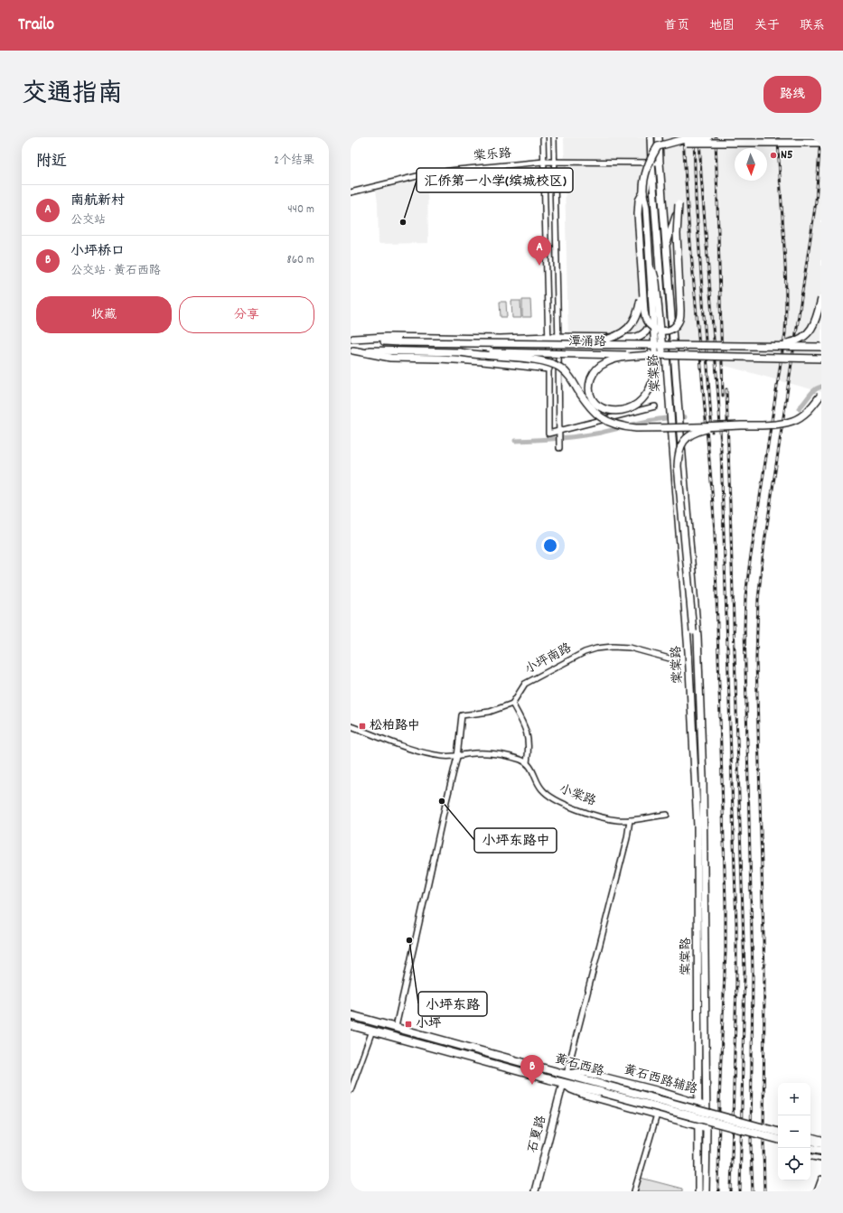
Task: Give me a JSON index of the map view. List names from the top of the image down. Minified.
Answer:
{"streets":{"main road":["黄石西路"],"street":["棠乐路","潭涌路","棠棠路","小坪南路","小棠路","黄石西路辅路","石夏路"]},"crossings":[["棠乐路","棠棠路"],["棠棠路","黄石西路辅路"],["黄石西路","黄石西路辅路"],["黄石西路","石夏路"]],"places":{"other":["N5","汇侨第一小学(缤城校区)","小坪东路中","小坪东路"],"transit":["松柏路中","小坪"]},"north":"bottom","page":{"header":"Trailo","nav":["首页","地图","关于","联系"],"title":"交通指南","buttons":["路线",["收藏","分享"]],"heading":["附近","2个结果"],"list":[{"mark":"A","name":"南航新村","note":"公交站","value":"440 m"},{"mark":"B","name":"小坪桥口","note":"公交站 · 黄石西路","value":"860 m"}],"pins":["A","B"],"map_buttons":["+","−"]}}
